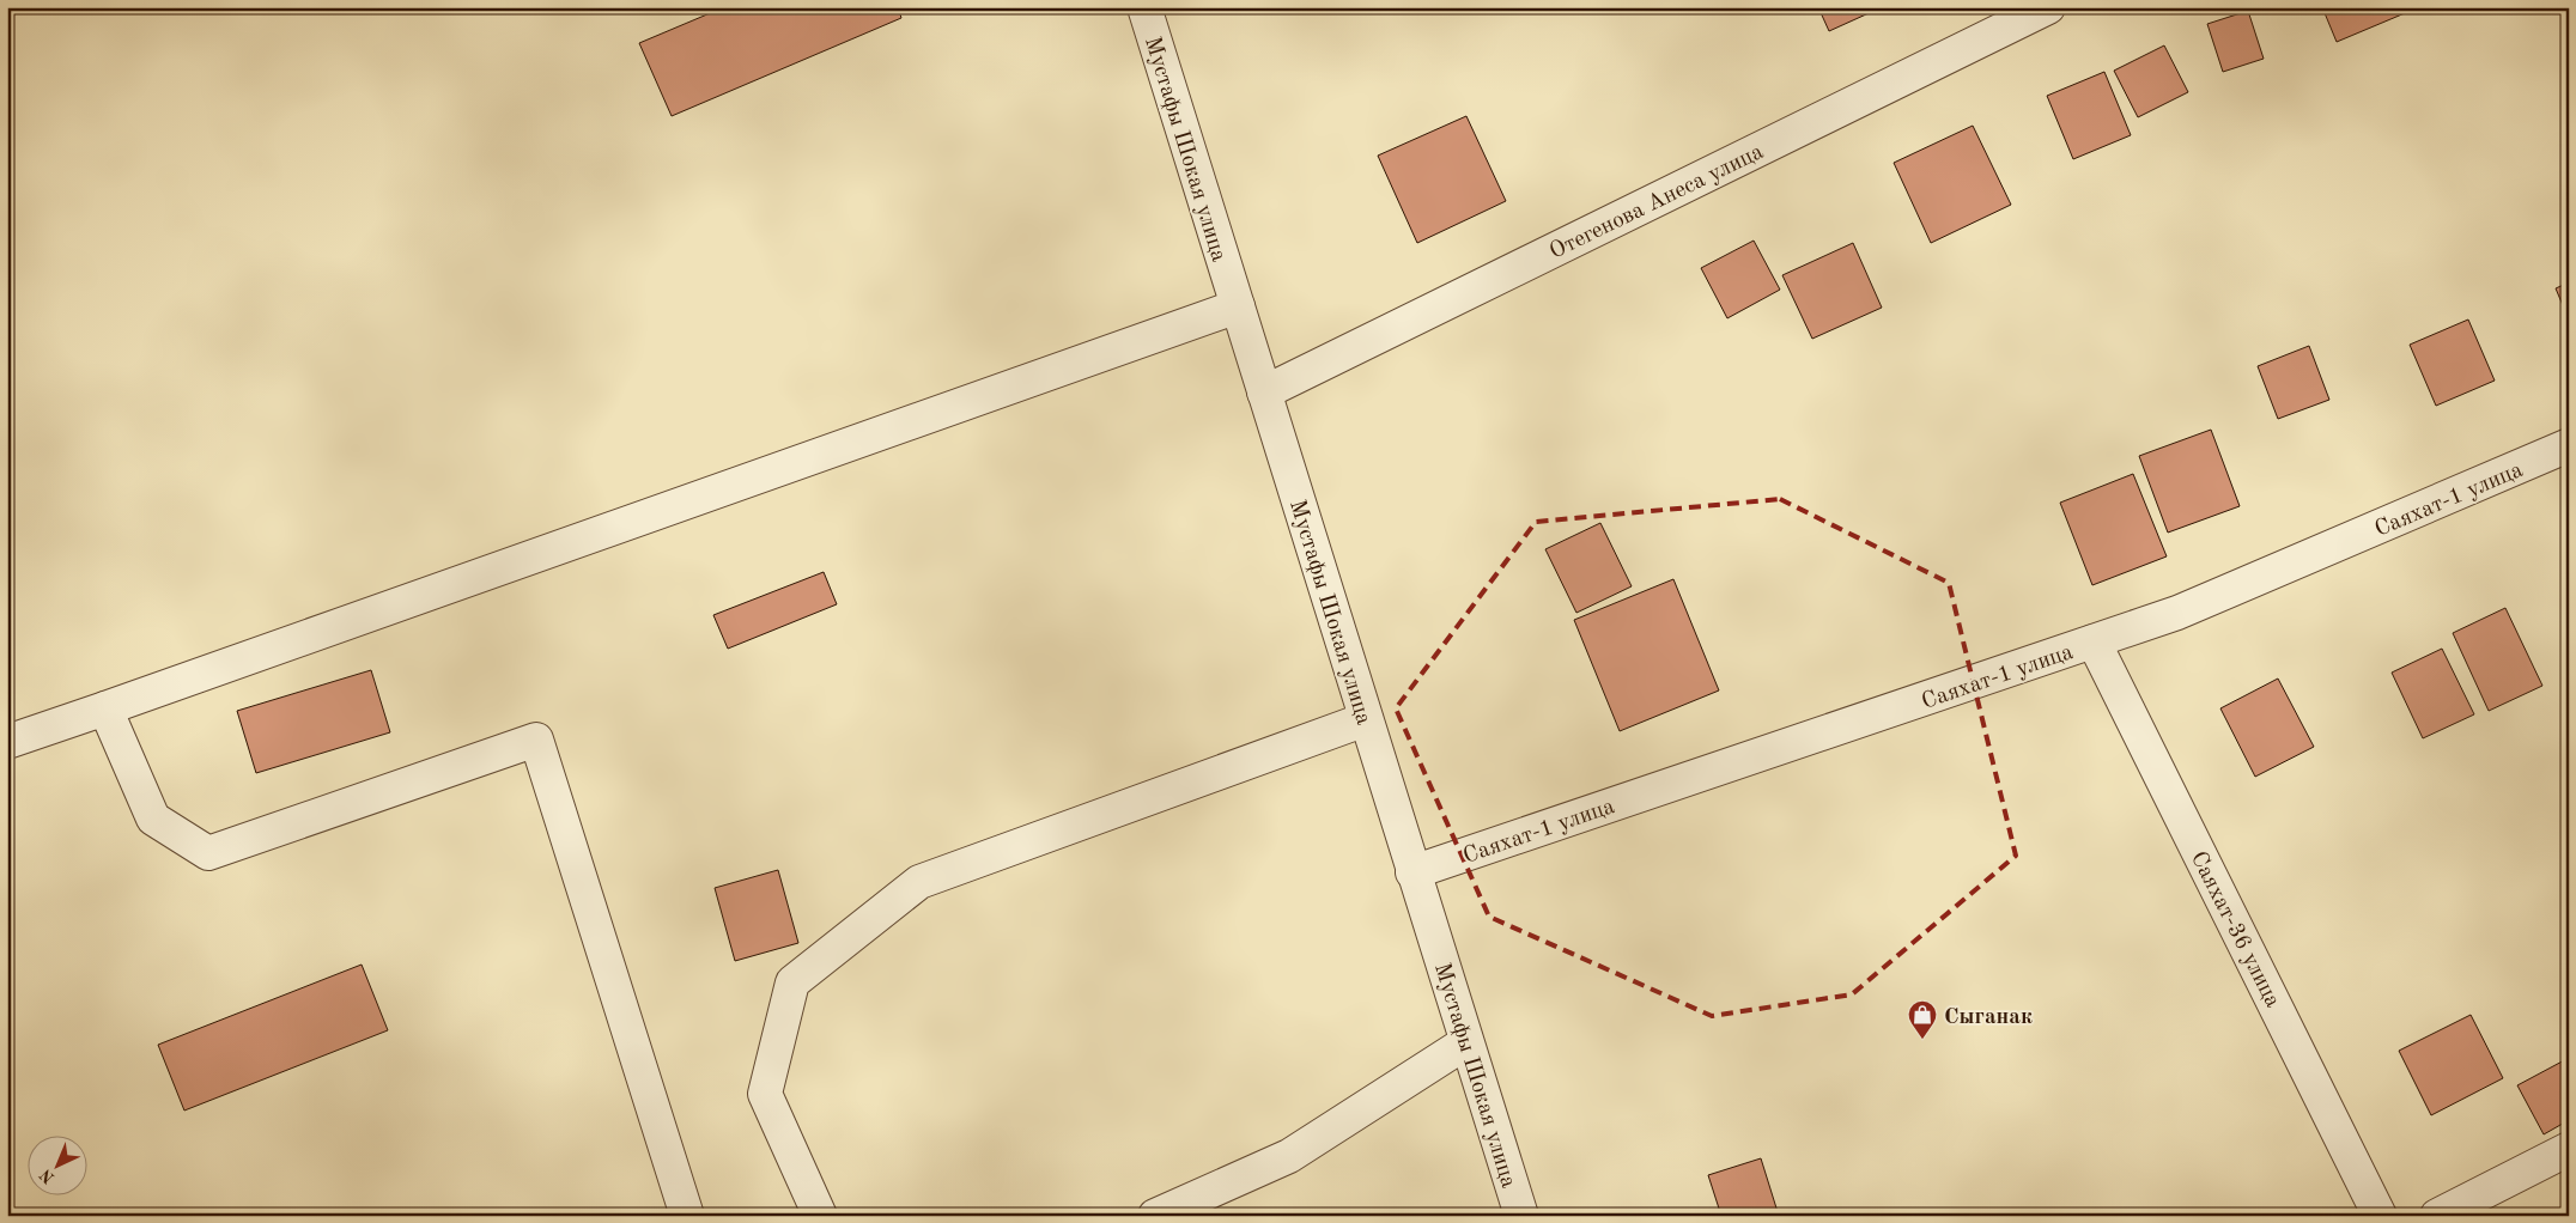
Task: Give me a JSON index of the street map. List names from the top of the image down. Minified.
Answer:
{"streets":{"street":["Мустафы Шокая улица","Отегенова Анеса улица","Саяхат-1 улица","Саяхат-36 улица"]},"crossings":[["Мустафы Шокая улица","Отегенова Анеса улица"],["Мустафы Шокая улица","Саяхат-1 улица"],["Саяхат-1 улица","Саяхат-36 улица"]],"places":{"shop":["Сыганак"]},"north":"bottom left"}
